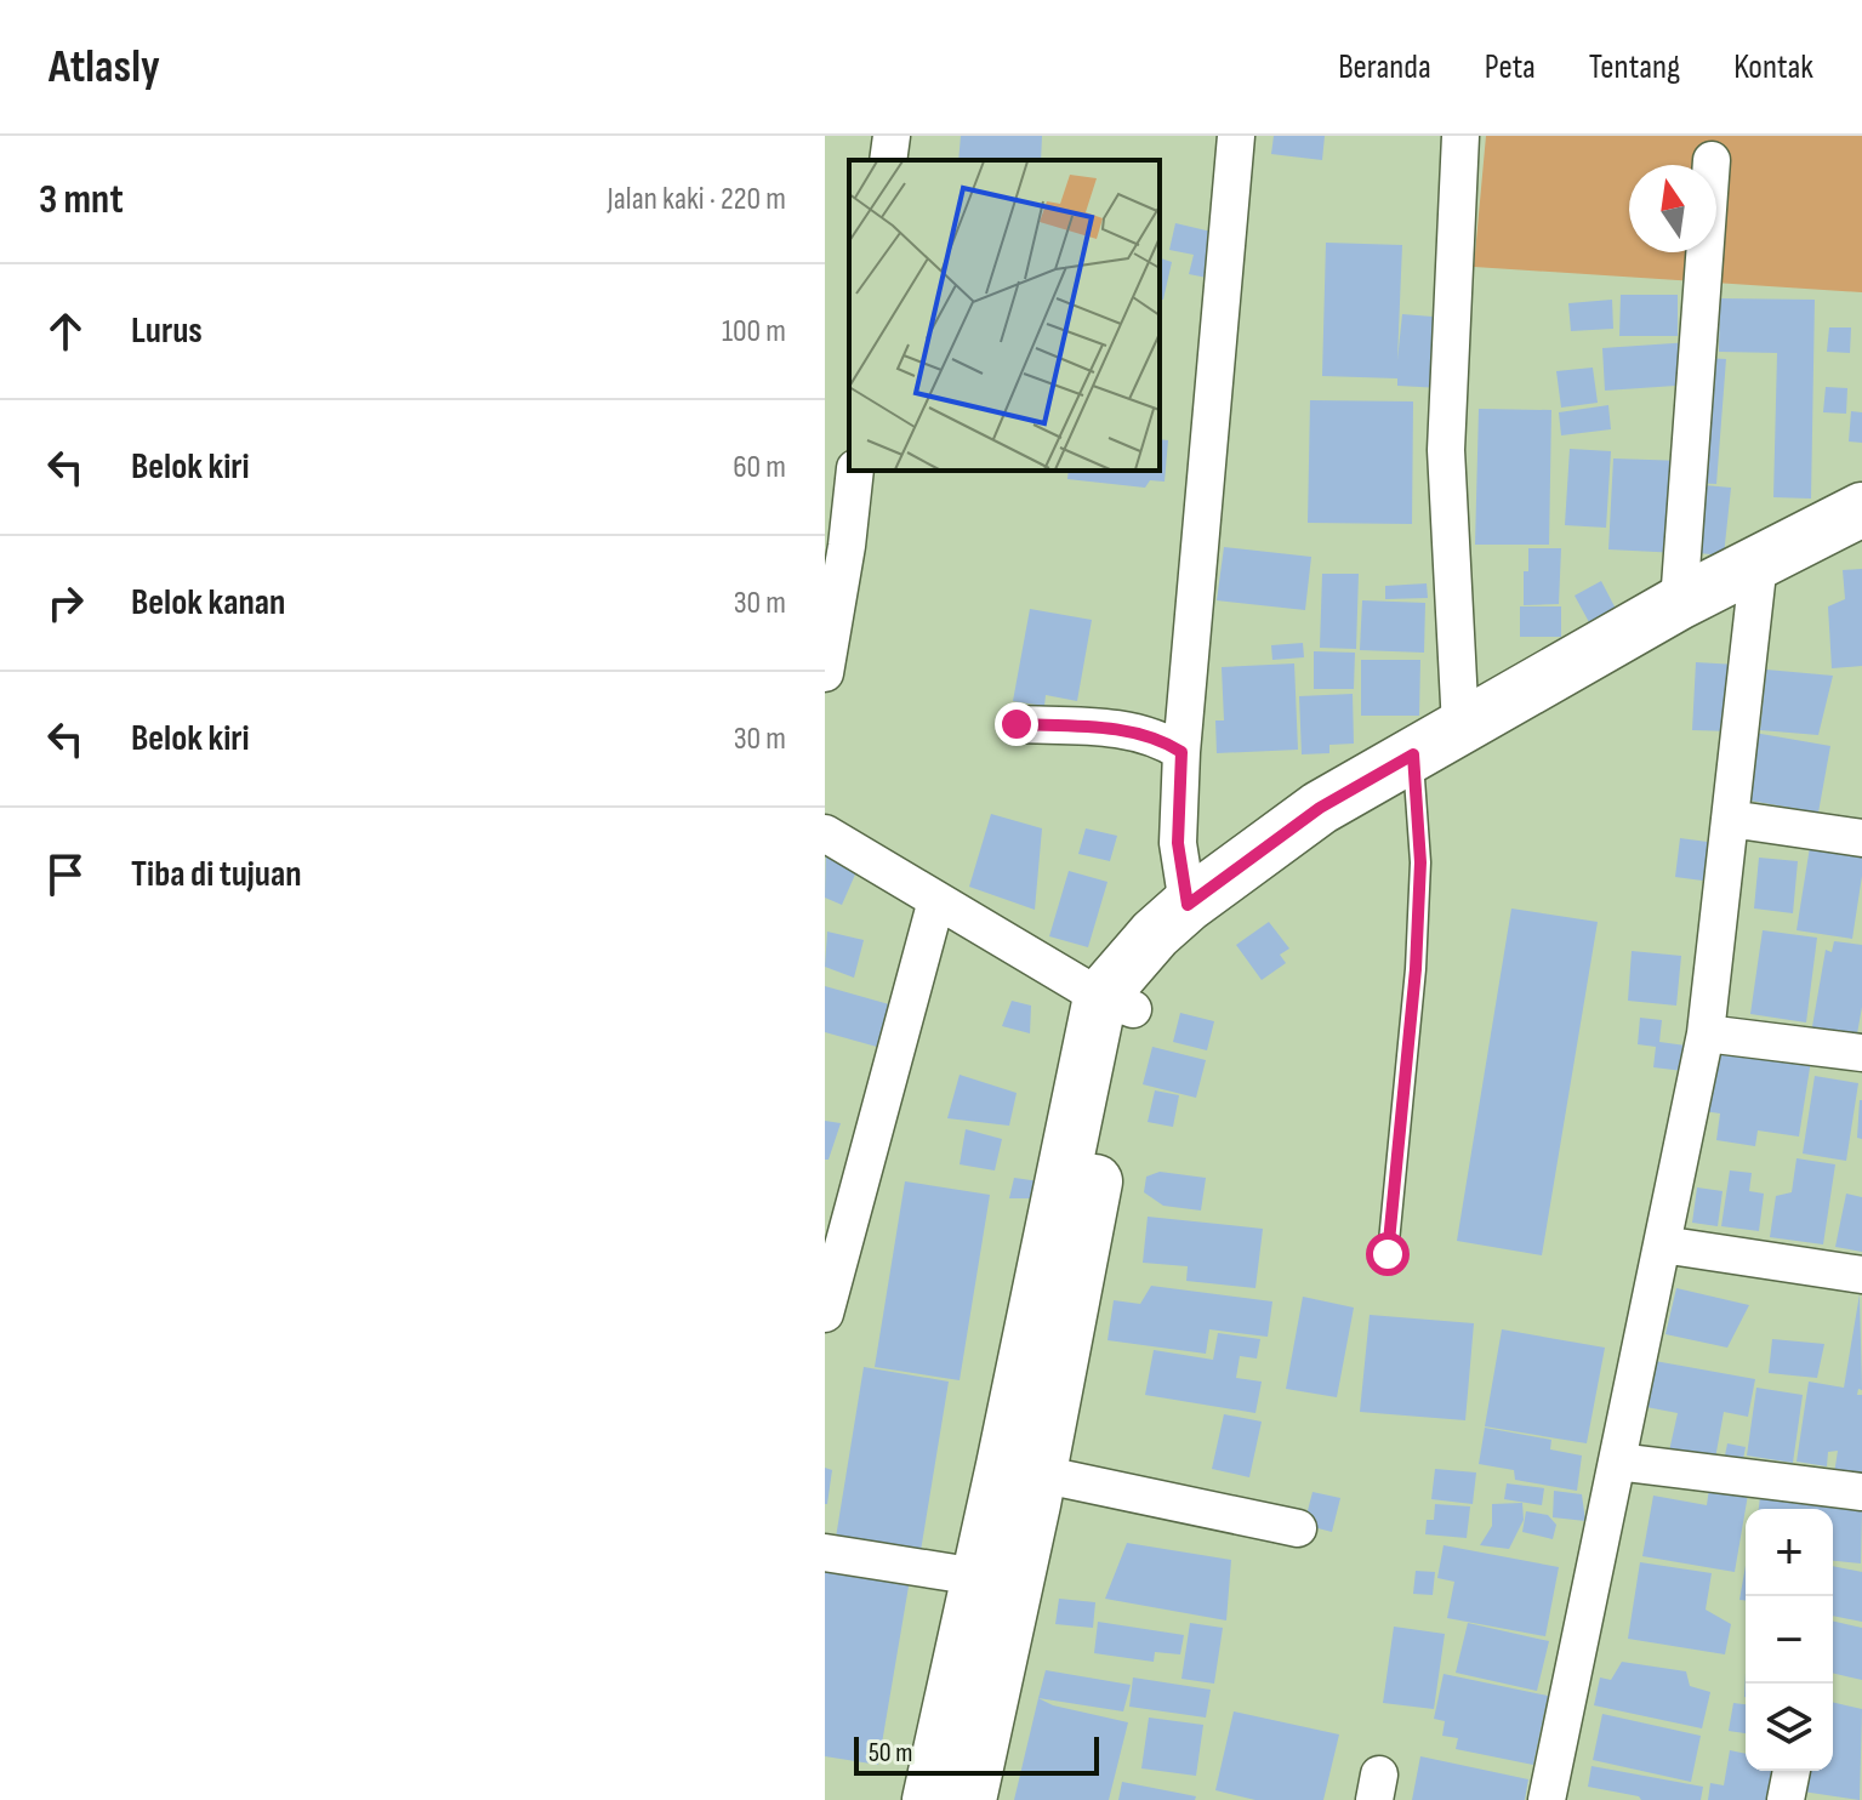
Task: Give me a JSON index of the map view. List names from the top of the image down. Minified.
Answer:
{"scale_bar":"50 m","north":"top","page":{"header":"Atlasly","nav":["Beranda","Peta","Tentang","Kontak"],"heading":["3 mnt","Jalan kaki · 220 m"],"list":[["Lurus","100 m"],["Belok kiri","60 m"],["Belok kanan","30 m"],["Belok kiri","30 m"],"Tiba di tujuan"],"map_buttons":["+","−"],"scale":"50 m"}}
